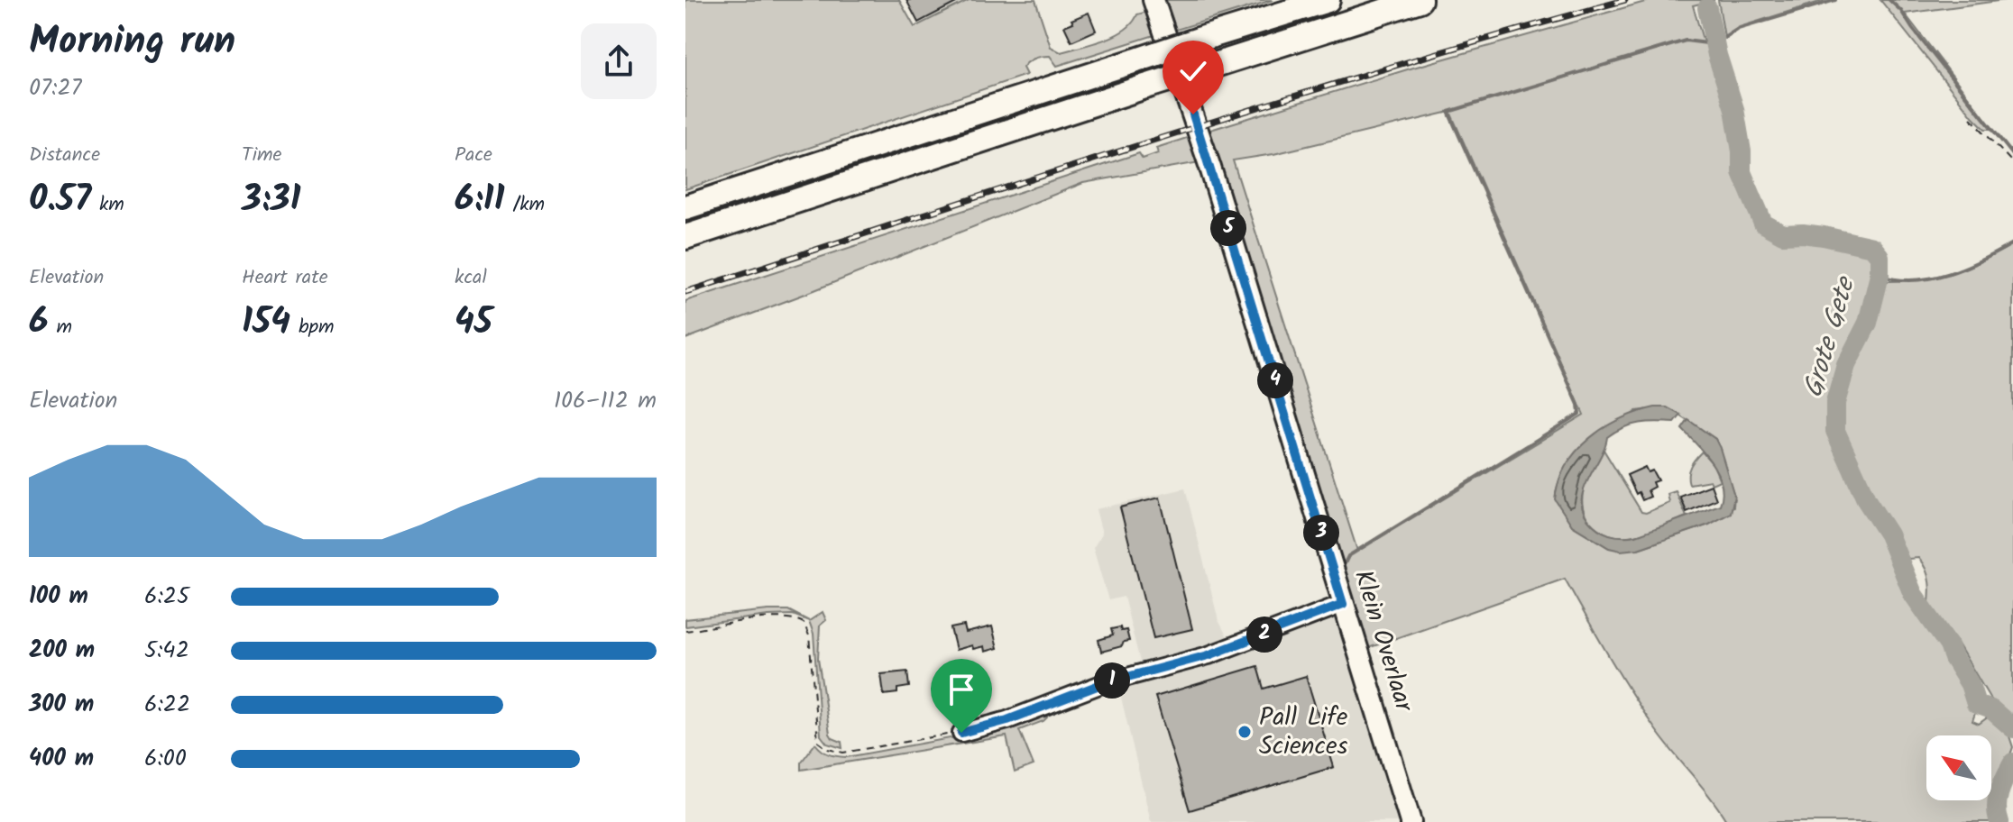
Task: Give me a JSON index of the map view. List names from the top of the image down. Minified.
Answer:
{"streets":{"main road":["Klein Overlaar"]},"water":["Grote Gete"],"places":["Pall Life Sciences"],"north":"top left","page":{"heading":["Morning run","07:27"],"stats":[["Distance","0.57 km"],["Time","3:31"],["Pace","6:11 /km"],["Elevation","6 m"],["Heart rate","154 bpm"],["kcal","45"]],"pins":["5","4","3","2","1"],"chart":["Elevation","106–112 m"],"list":[{"name":"100 m","note":"6:25"},{"name":"200 m","note":"5:42"},{"name":"300 m","note":"6:22"},{"name":"400 m","note":"6:00"}]}}
